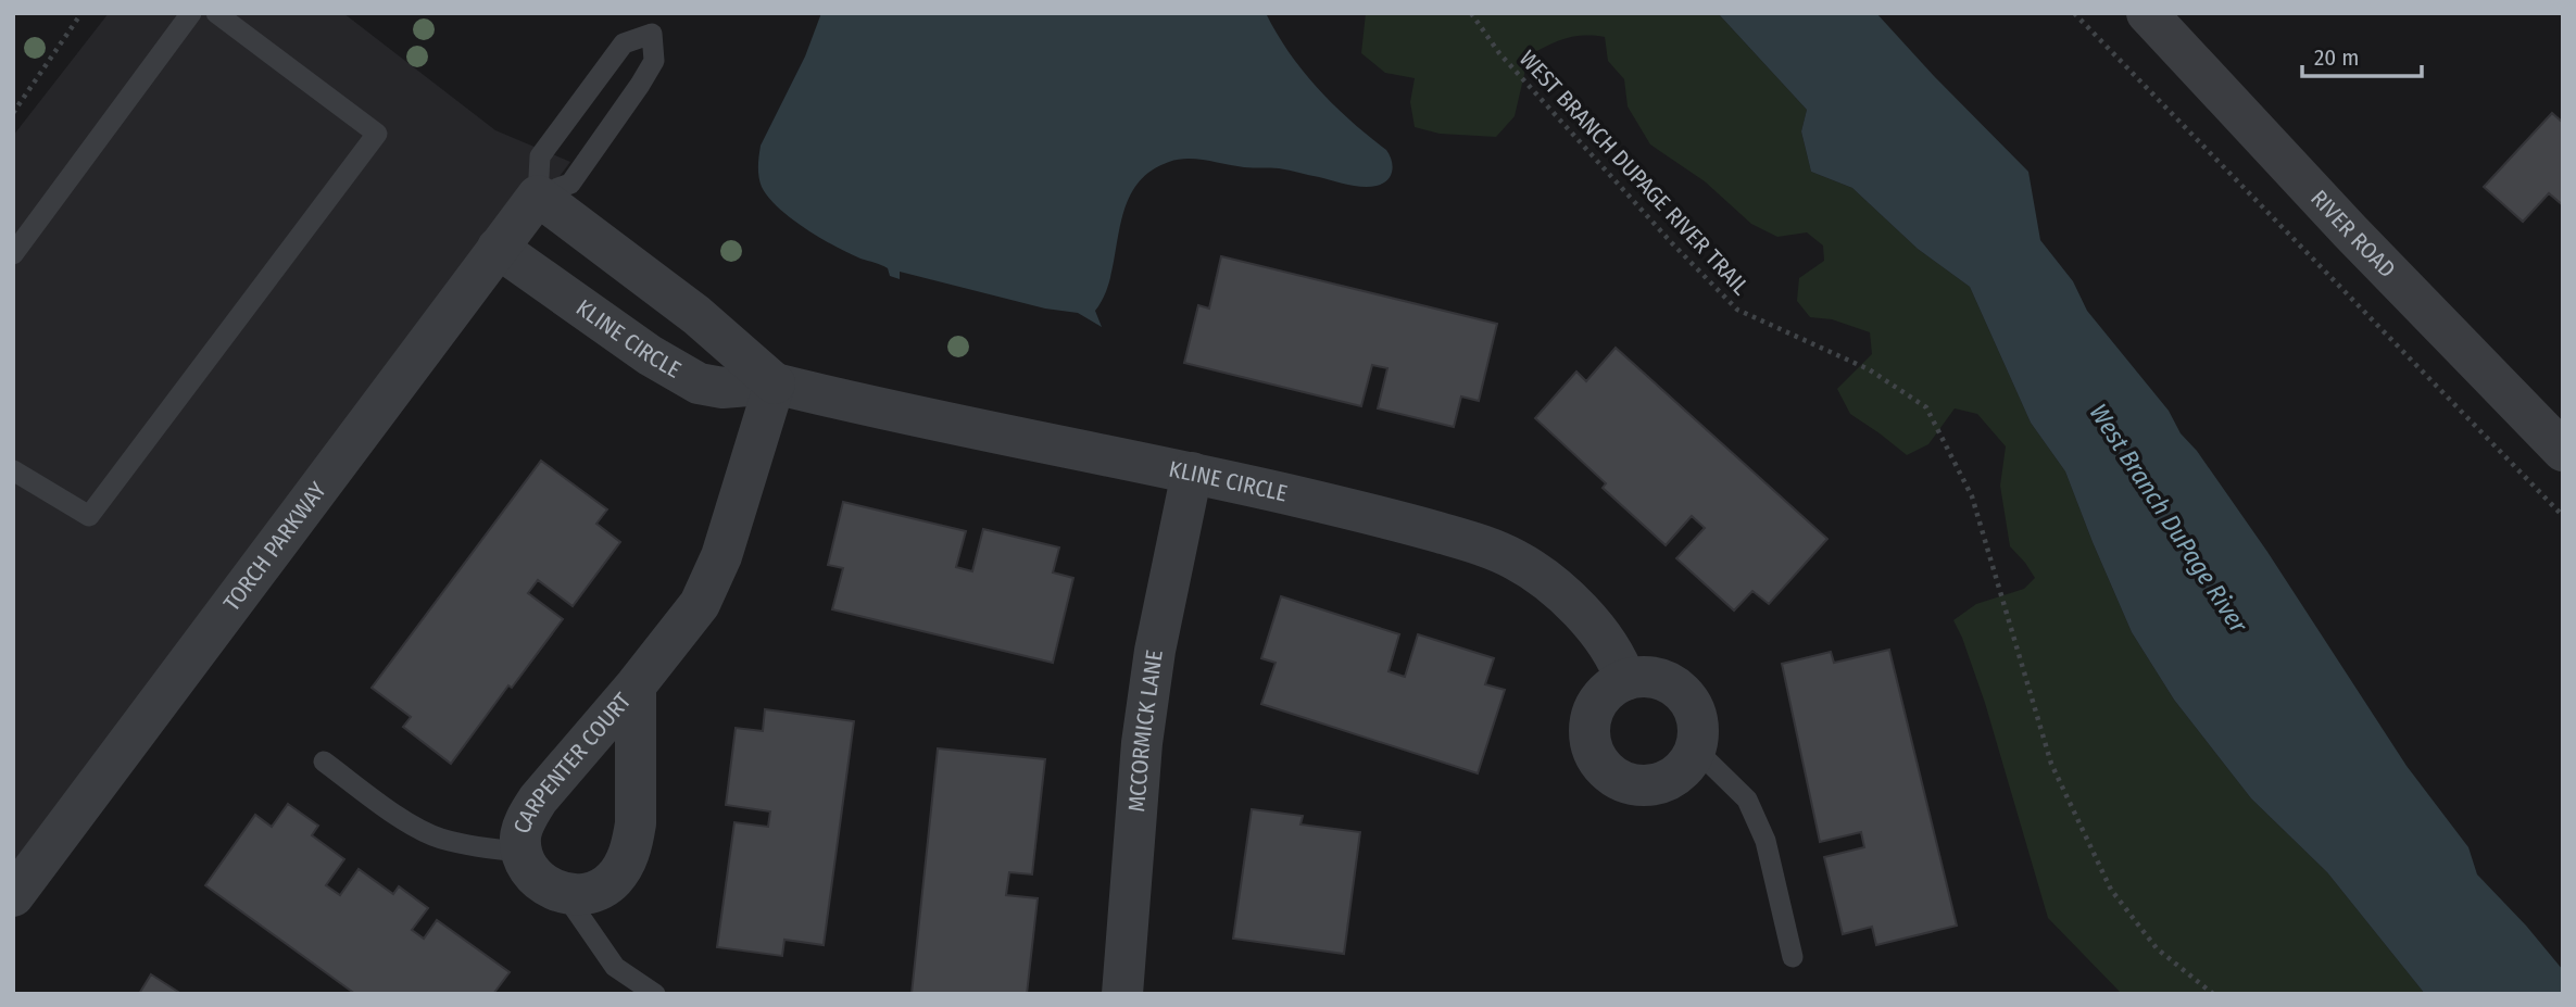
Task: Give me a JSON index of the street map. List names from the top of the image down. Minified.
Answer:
{"streets":{"street":["RIVER ROAD","KLINE CIRCLE","TORCH PARKWAY","MCCORMICK LANE","CARPENTER COURT"],"path":["WEST BRANCH DUPAGE RIVER TRAIL"]},"crossings":[["KLINE CIRCLE","TORCH PARKWAY"],["KLINE CIRCLE","MCCORMICK LANE"],["KLINE CIRCLE","CARPENTER COURT"]],"water":["West Branch DuPage River"],"scale_bar":"20 m"}
